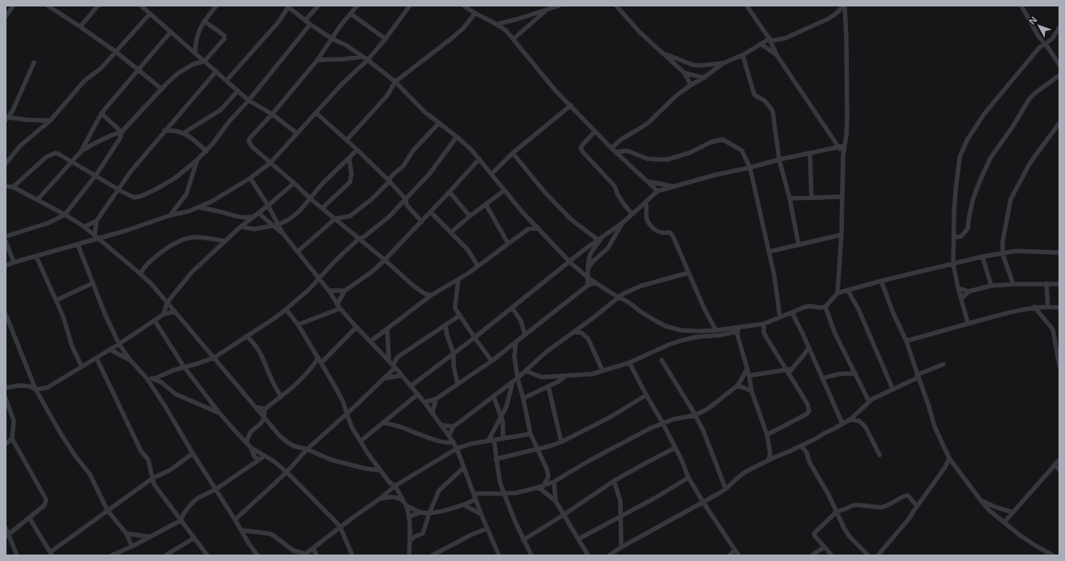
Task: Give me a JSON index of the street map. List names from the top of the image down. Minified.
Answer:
{"north":"top left"}
